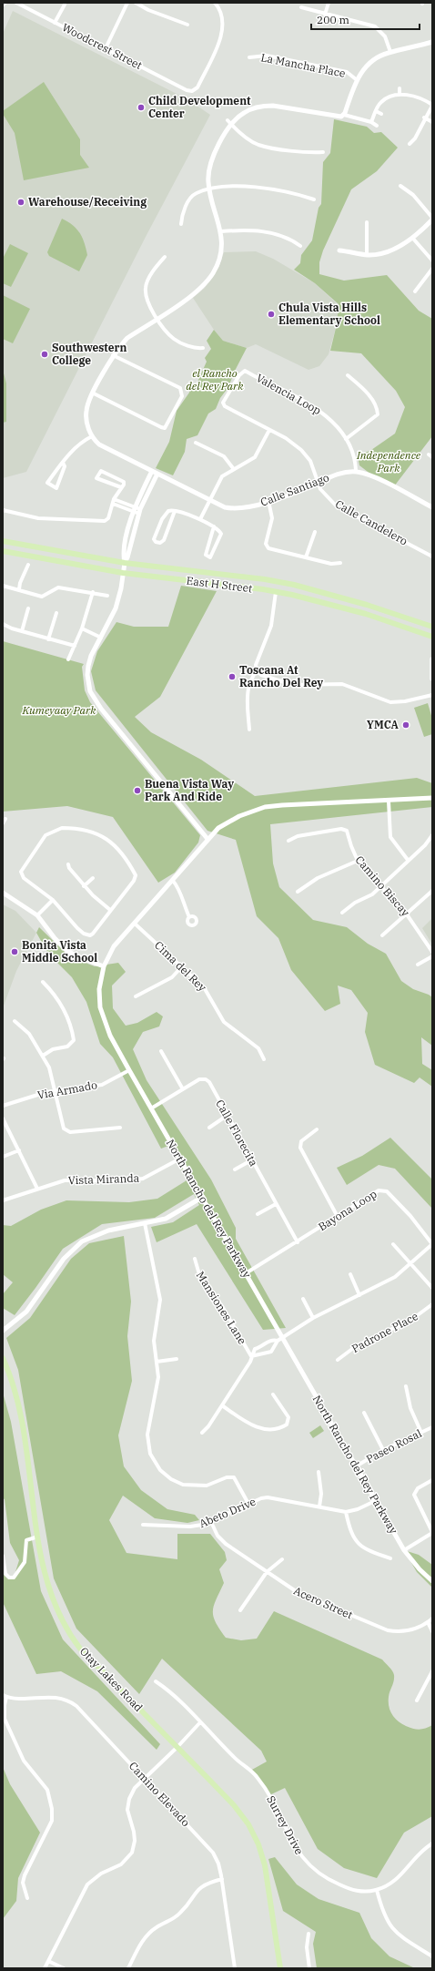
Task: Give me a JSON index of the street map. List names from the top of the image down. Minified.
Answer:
{"streets":{"main road":["East H Street","Otay Lakes Road"],"street":["Woodcrest Street","La Mancha Place","Valencia Loop","Calle Santiago","Calle Candelero","Camino Biscay","Cima del Rey","Via Armado","Calle Florecita","Vista Miranda","North Rancho del Rey Parkway","Bayona Loop","Mansiones Lane","Padrone Place","Paseo Rosal","Abeto Drive","Acero Street","Camino Elevado","Surrey Drive"]},"crossings":[["Valencia Loop","Calle Santiago"],["Valencia Loop","Calle Candelero"],["Calle Santiago","Calle Candelero"],["Cima del Rey","North Rancho del Rey Parkway"],["Via Armado","North Rancho del Rey Parkway"],["Calle Florecita","North Rancho del Rey Parkway"],["Calle Florecita","Bayona Loop"],["Vista Miranda","North Rancho del Rey Parkway"],["North Rancho del Rey Parkway","Bayona Loop"],["North Rancho del Rey Parkway","Paseo Rosal"],["North Rancho del Rey Parkway","Abeto Drive"],["Abeto Drive","Acero Street"]],"parks":["el Rancho del Rey Park","Independence Park","Kumeyaay Park"],"places":["Child Development Center","Warehouse/Receiving","Chula Vista Hills Elementary School","Southwestern College","Toscana At Rancho Del Rey","YMCA","Buena Vista Way Park And Ride","Bonita Vista Middle School"],"scale_bar":"200 m"}
